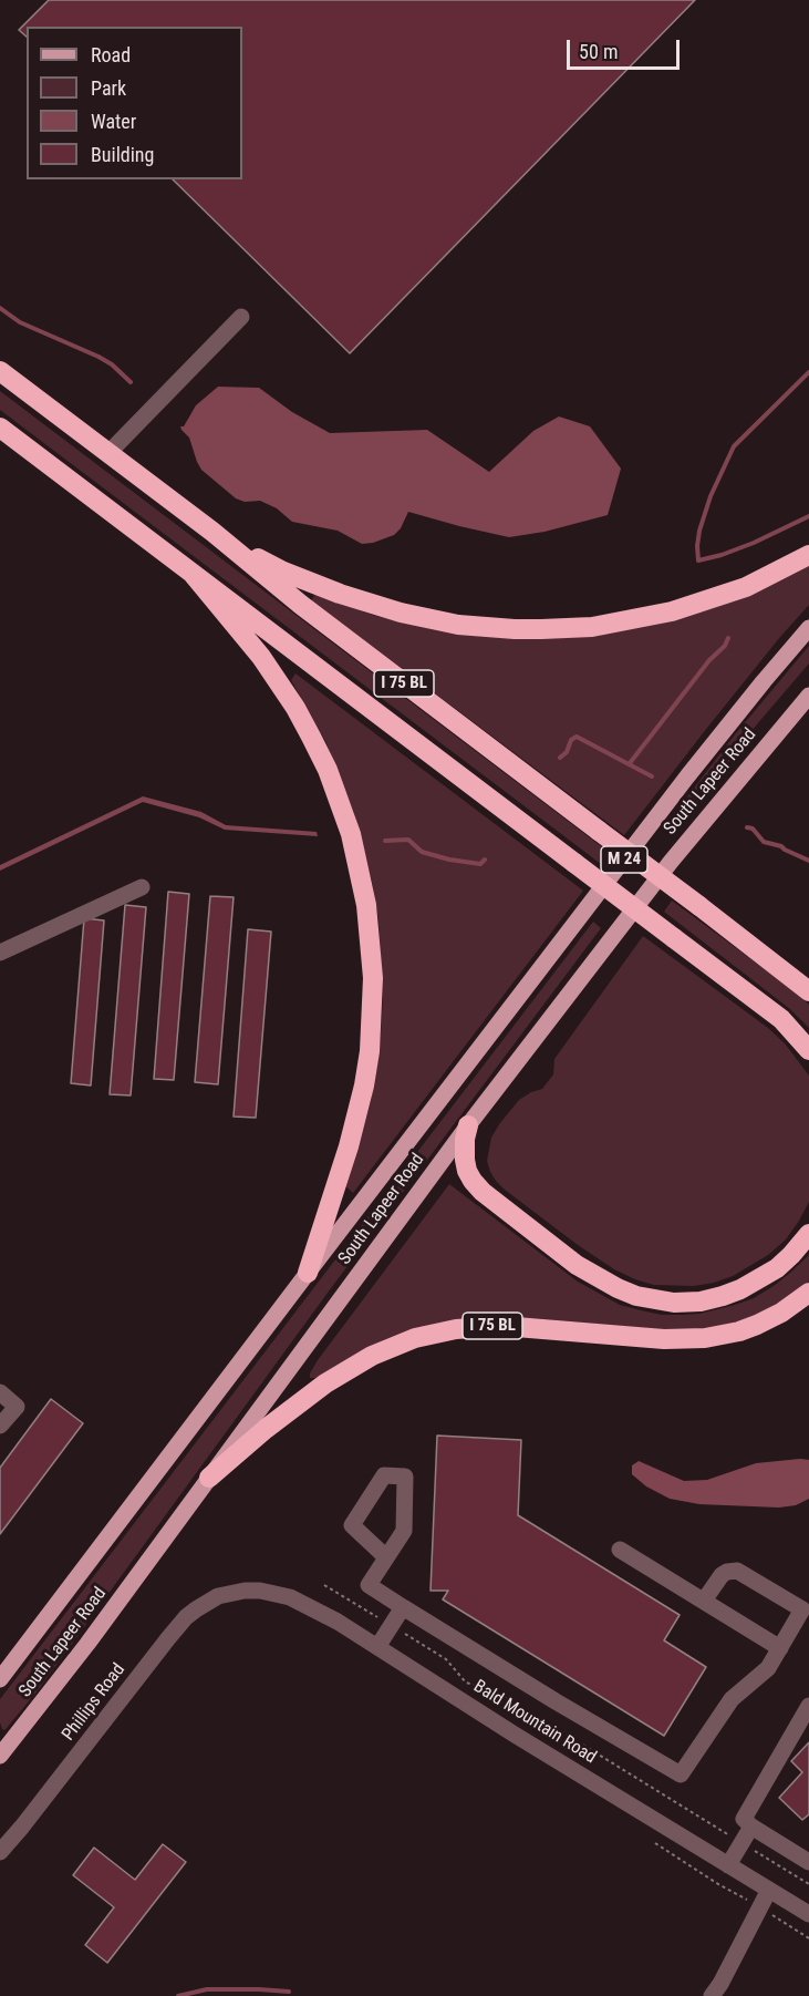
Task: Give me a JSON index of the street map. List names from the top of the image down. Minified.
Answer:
{"streets":{"highway":["I 75 BL"],"main road":["South Lapeer Road","M 24"],"street":["Phillips Road","Bald Mountain Road"]},"crossings":[["I 75 BL","South Lapeer Road"],["Phillips Road","Bald Mountain Road"]],"legend":["Road","Park","Water","Building"],"scale_bar":"50 m"}
